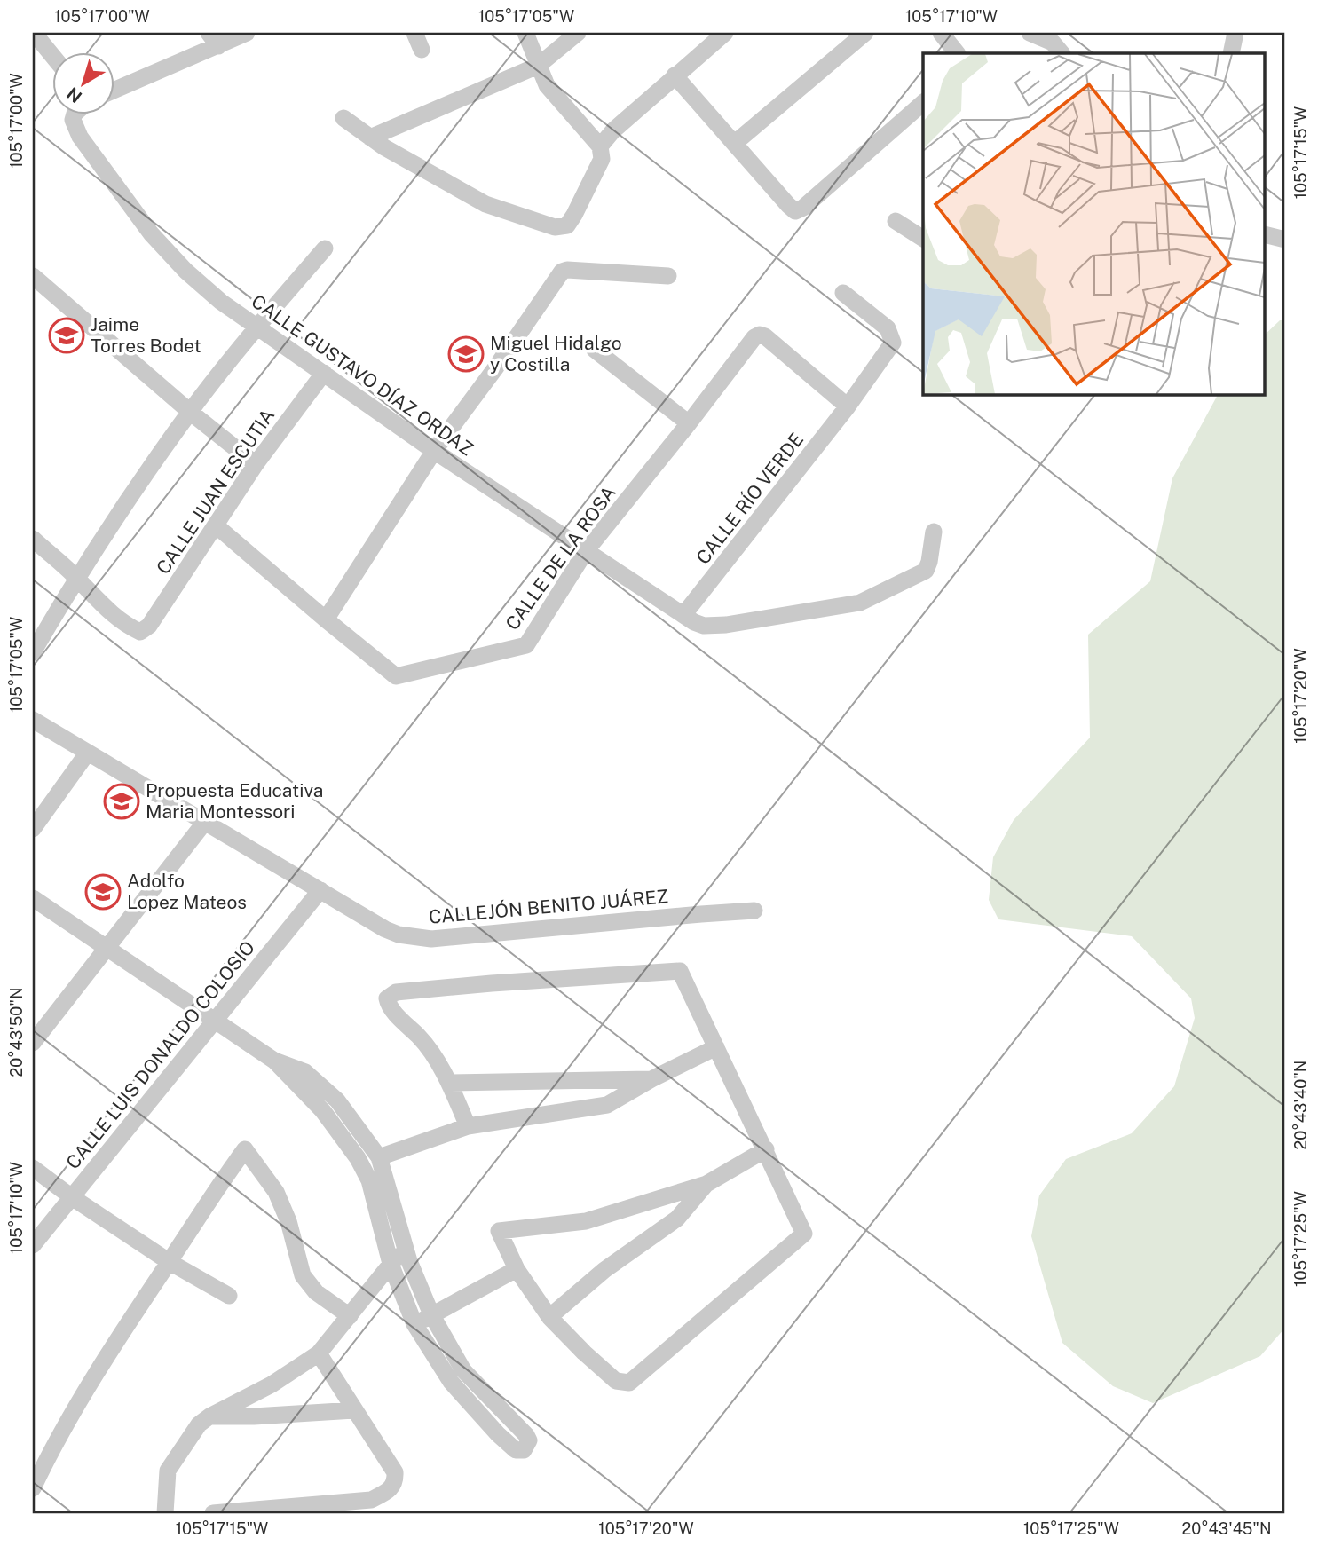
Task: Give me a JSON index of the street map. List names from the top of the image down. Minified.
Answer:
{"streets":{"street":["CALLE GUSTAVO DÍAZ ORDAZ","CALLE JUAN ESCUTIA","CALLE RÍO VERDE","CALLE DE LA ROSA","CALLEJÓN BENITO JUÁREZ","CALLE LUIS DONALDO COLOSIO"]},"crossings":[["CALLE GUSTAVO DÍAZ ORDAZ","CALLE JUAN ESCUTIA"],["CALLE GUSTAVO DÍAZ ORDAZ","CALLE RÍO VERDE"],["CALLE GUSTAVO DÍAZ ORDAZ","CALLE DE LA ROSA"],["CALLE RÍO VERDE","CALLE DE LA ROSA"],["CALLEJÓN BENITO JUÁREZ","CALLE LUIS DONALDO COLOSIO"]],"places":{"school or university":["Jaime Torres Bodet","Miguel Hidalgo y Costilla","Propuesta Educativa Maria Montessori","Adolfo Lopez Mateos"]},"north":"bottom left","coordinates":["105°17'00\"W","105°17'05\"W","105°17'10\"W","105°17'15\"W","105°17'20\"W","20°43'50\"N","20°43'40\"N","105°17'25\"W","20°43'45\"N"]}
